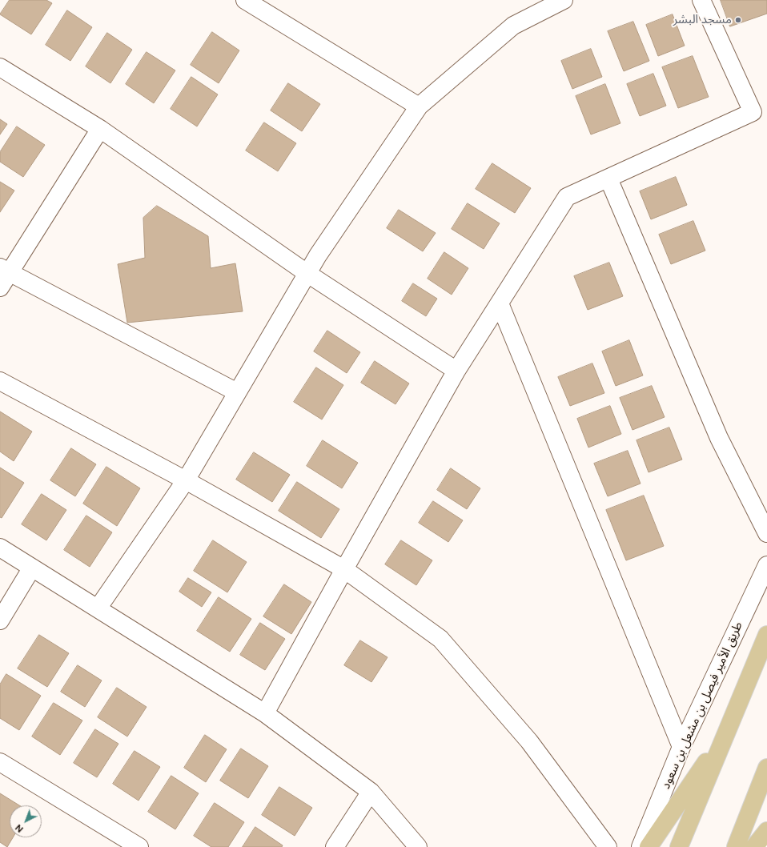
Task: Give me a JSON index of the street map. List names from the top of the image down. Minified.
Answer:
{"streets":{"street":["طريق الأمير فيصل بن مشعل بن سعود"]},"places":["مسجد البشر"],"north":"bottom left"}
